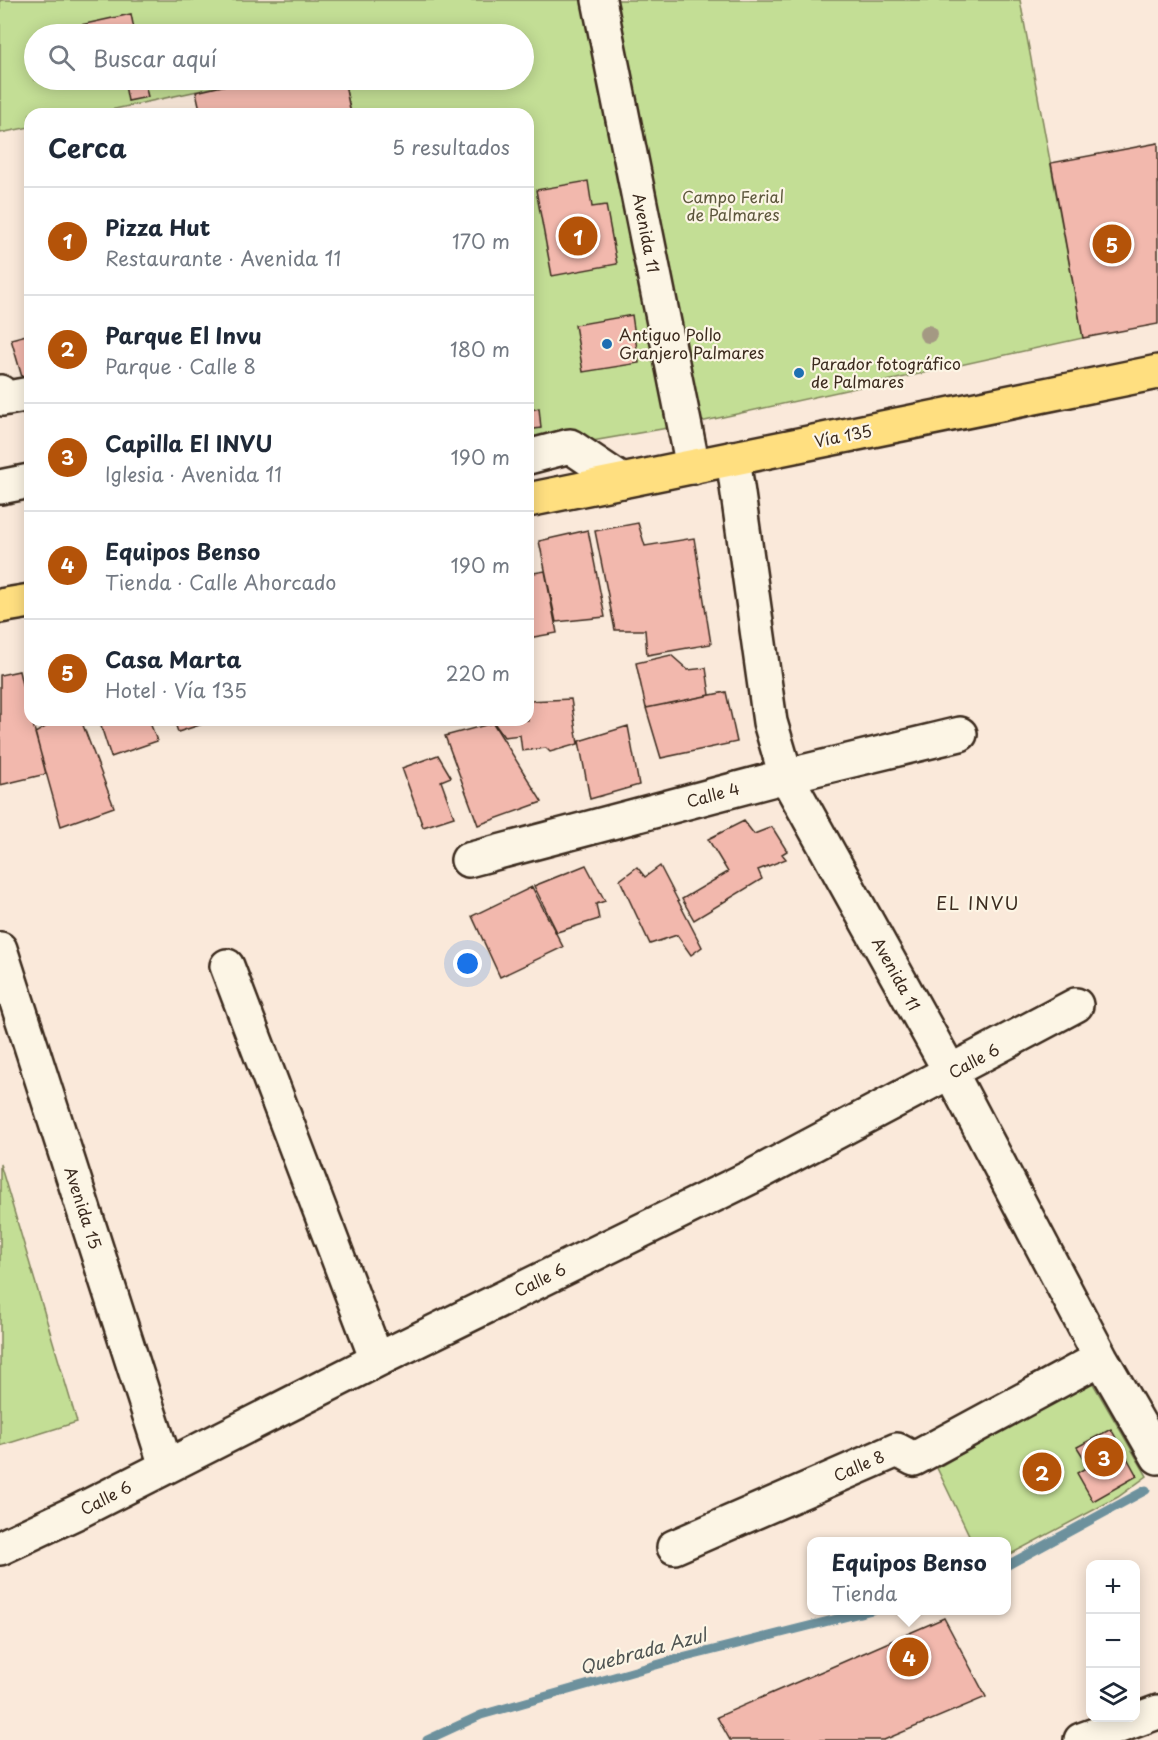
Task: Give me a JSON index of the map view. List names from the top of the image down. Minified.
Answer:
{"streets":{"main road":["Vía 135"],"street":["Avenida 11","Calle 4","Calle 6","Avenida 15","Calle 8"]},"crossings":[["Avenida 11","Vía 135"],["Avenida 11","Calle 4"],["Avenida 11","Calle 6"],["Avenida 11","Calle 8"],["Calle 6","Avenida 15"]],"districts":["EL INVU"],"water":["Quebrada Azul"],"parks":["Campo Ferial de Palmares"],"places":["Antiguo Pollo Granjero Palmares","Parador fotográfico de Palmares"],"page":{"search":"Buscar aquí","heading":["Cerca","5 resultados"],"list":[{"mark":"1","name":"Pizza Hut","note":"Restaurante · Avenida 11","value":"170 m"},{"mark":"2","name":"Parque El Invu","note":"Parque · Calle 8","value":"180 m"},{"mark":"3","name":"Capilla El INVU","note":"Iglesia · Avenida 11","value":"190 m"},{"mark":"4","name":"Equipos Benso","note":"Tienda · Calle Ahorcado","value":"190 m"},{"mark":"5","name":"Casa Marta","note":"Hotel · Vía 135","value":"220 m"}],"pins":["1","5","3","2","4"],"popup":["Equipos Benso","Tienda"],"map_buttons":["+","−"]}}
